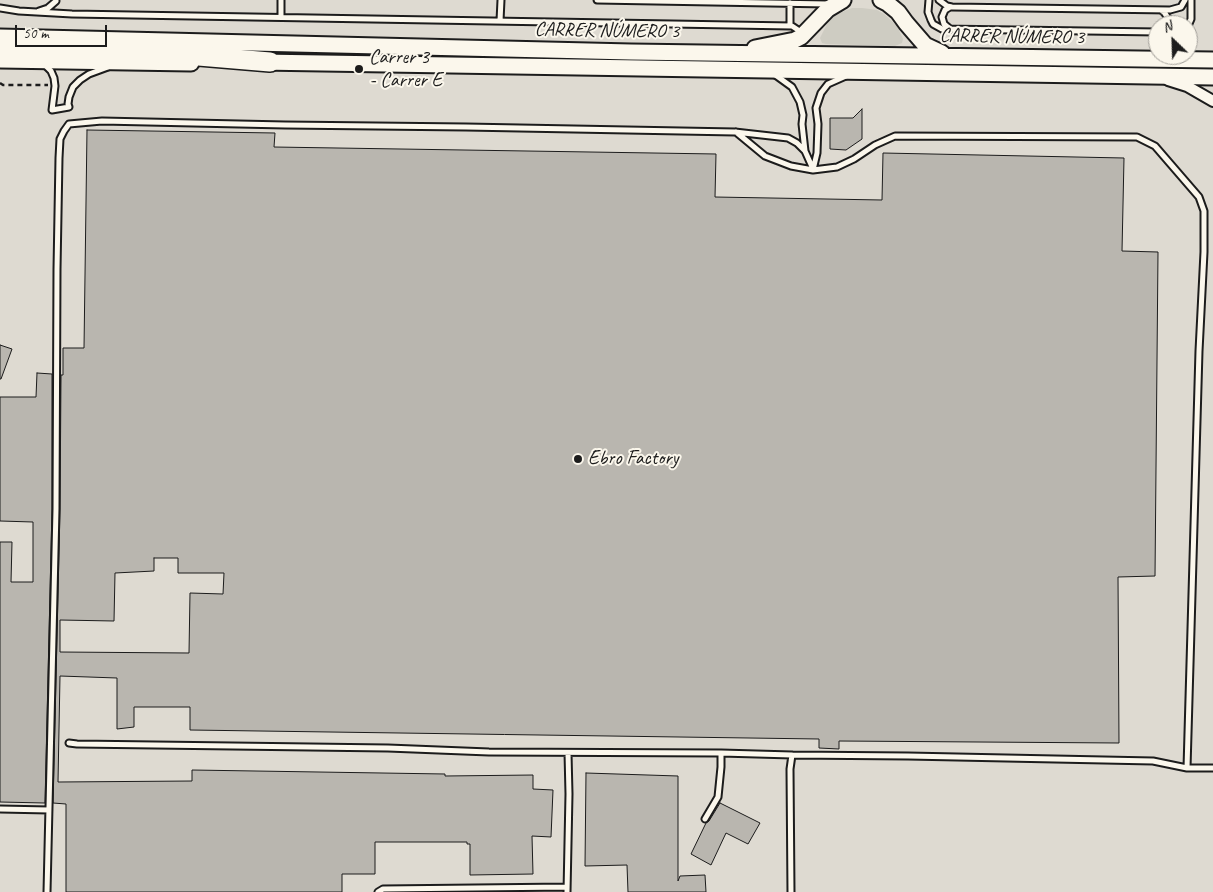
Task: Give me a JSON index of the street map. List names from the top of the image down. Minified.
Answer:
{"streets":{"main road":["CARRER NÚMERO 3"]},"places":["Carrer 3 - Carrer E","Ebro Factory"],"scale_bar":"50 m","north":"top left"}
